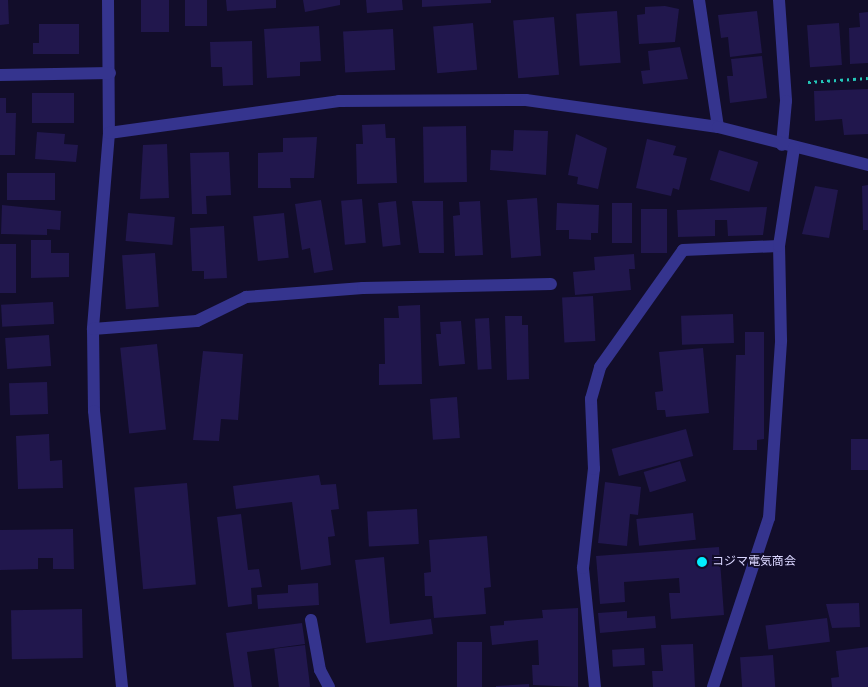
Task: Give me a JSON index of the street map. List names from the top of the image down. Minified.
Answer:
{"places":["コジマ電気商会"]}
